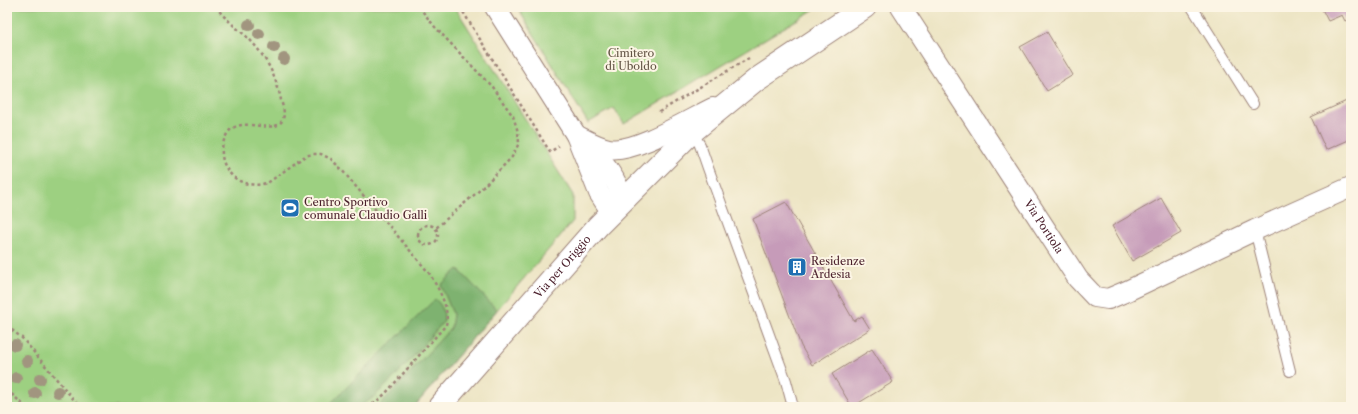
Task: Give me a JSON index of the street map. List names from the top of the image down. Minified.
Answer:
{"streets":{"street":["Via Portiola","Via per Origgio"]},"parks":["Cimitero di Uboldo"],"places":{"sports":["Centro Sportivo comunale Claudio Galli"],"building":["Residenze Ardesia"]}}
